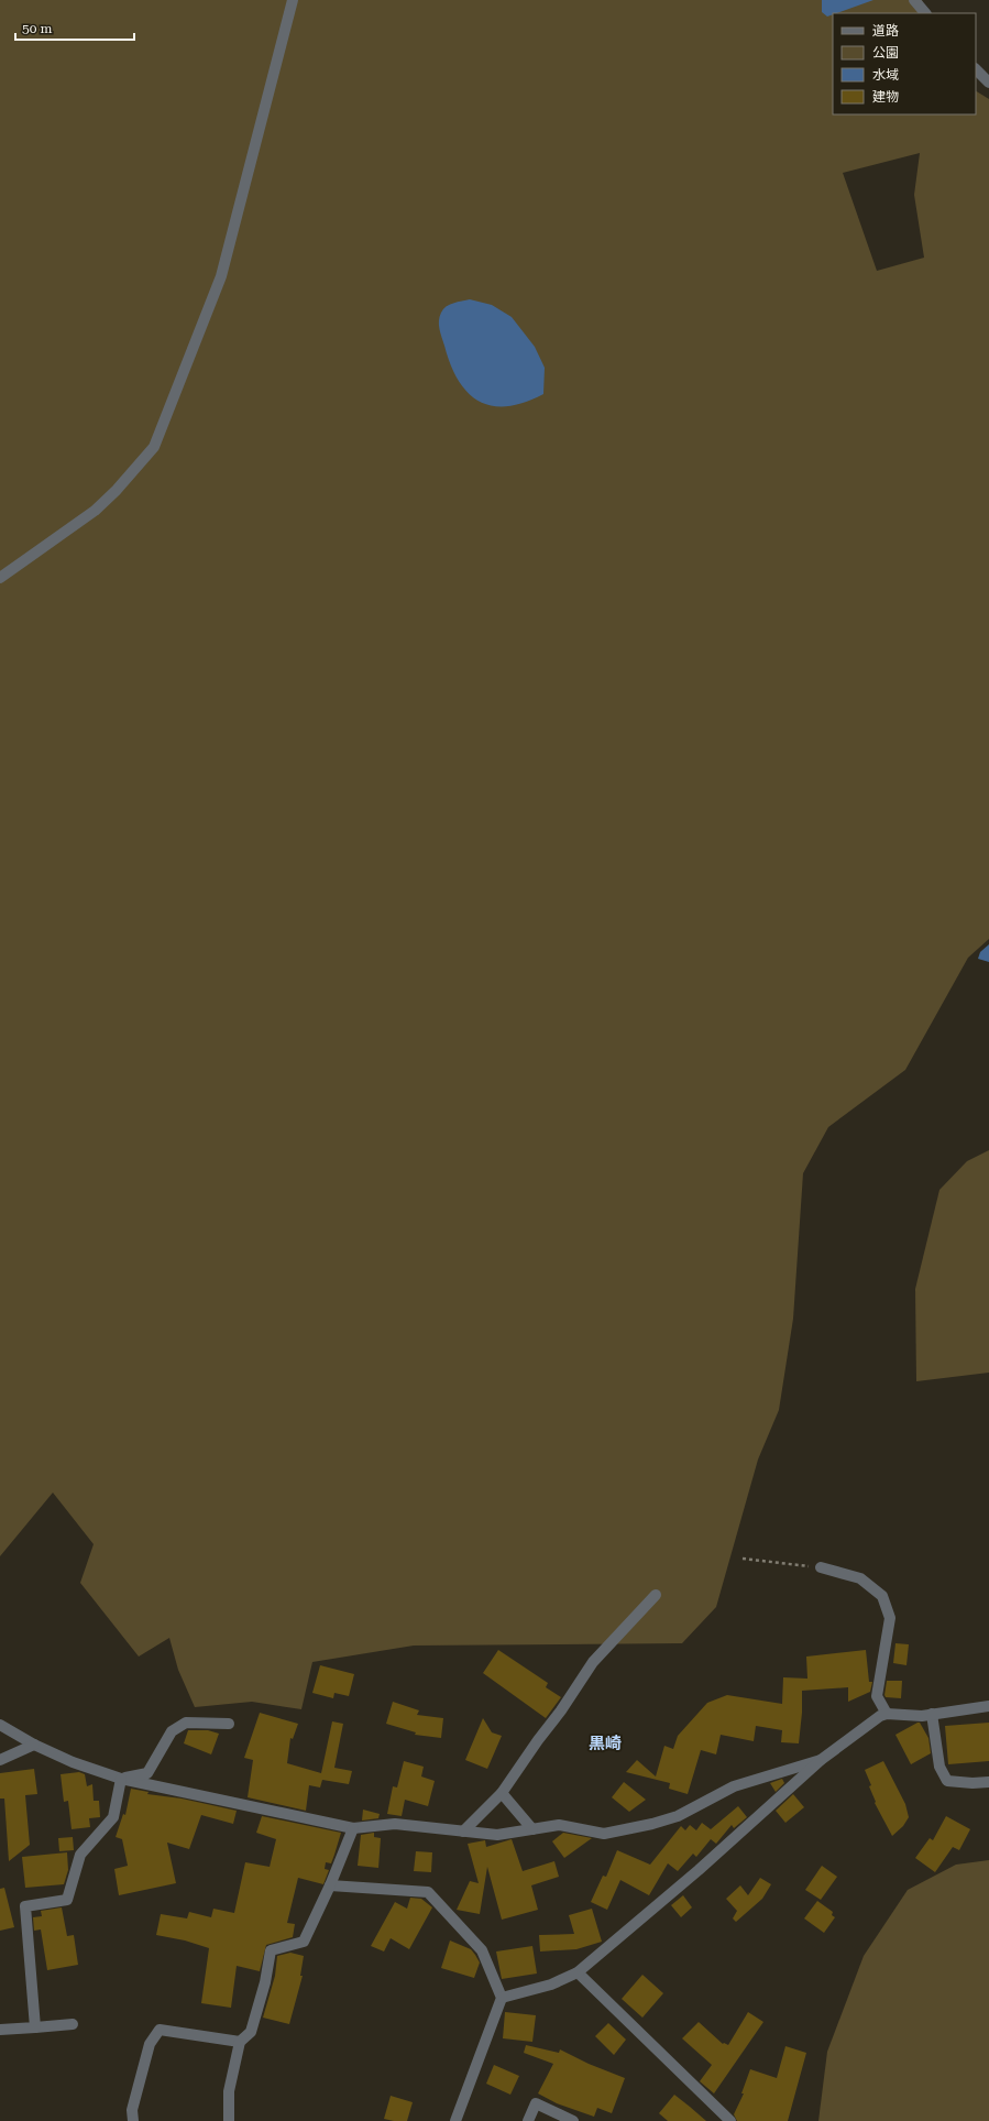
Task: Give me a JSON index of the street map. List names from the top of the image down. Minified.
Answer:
{"districts":["黒崎"],"legend":["道路","公園","水域","建物"],"scale_bar":"50 m"}
